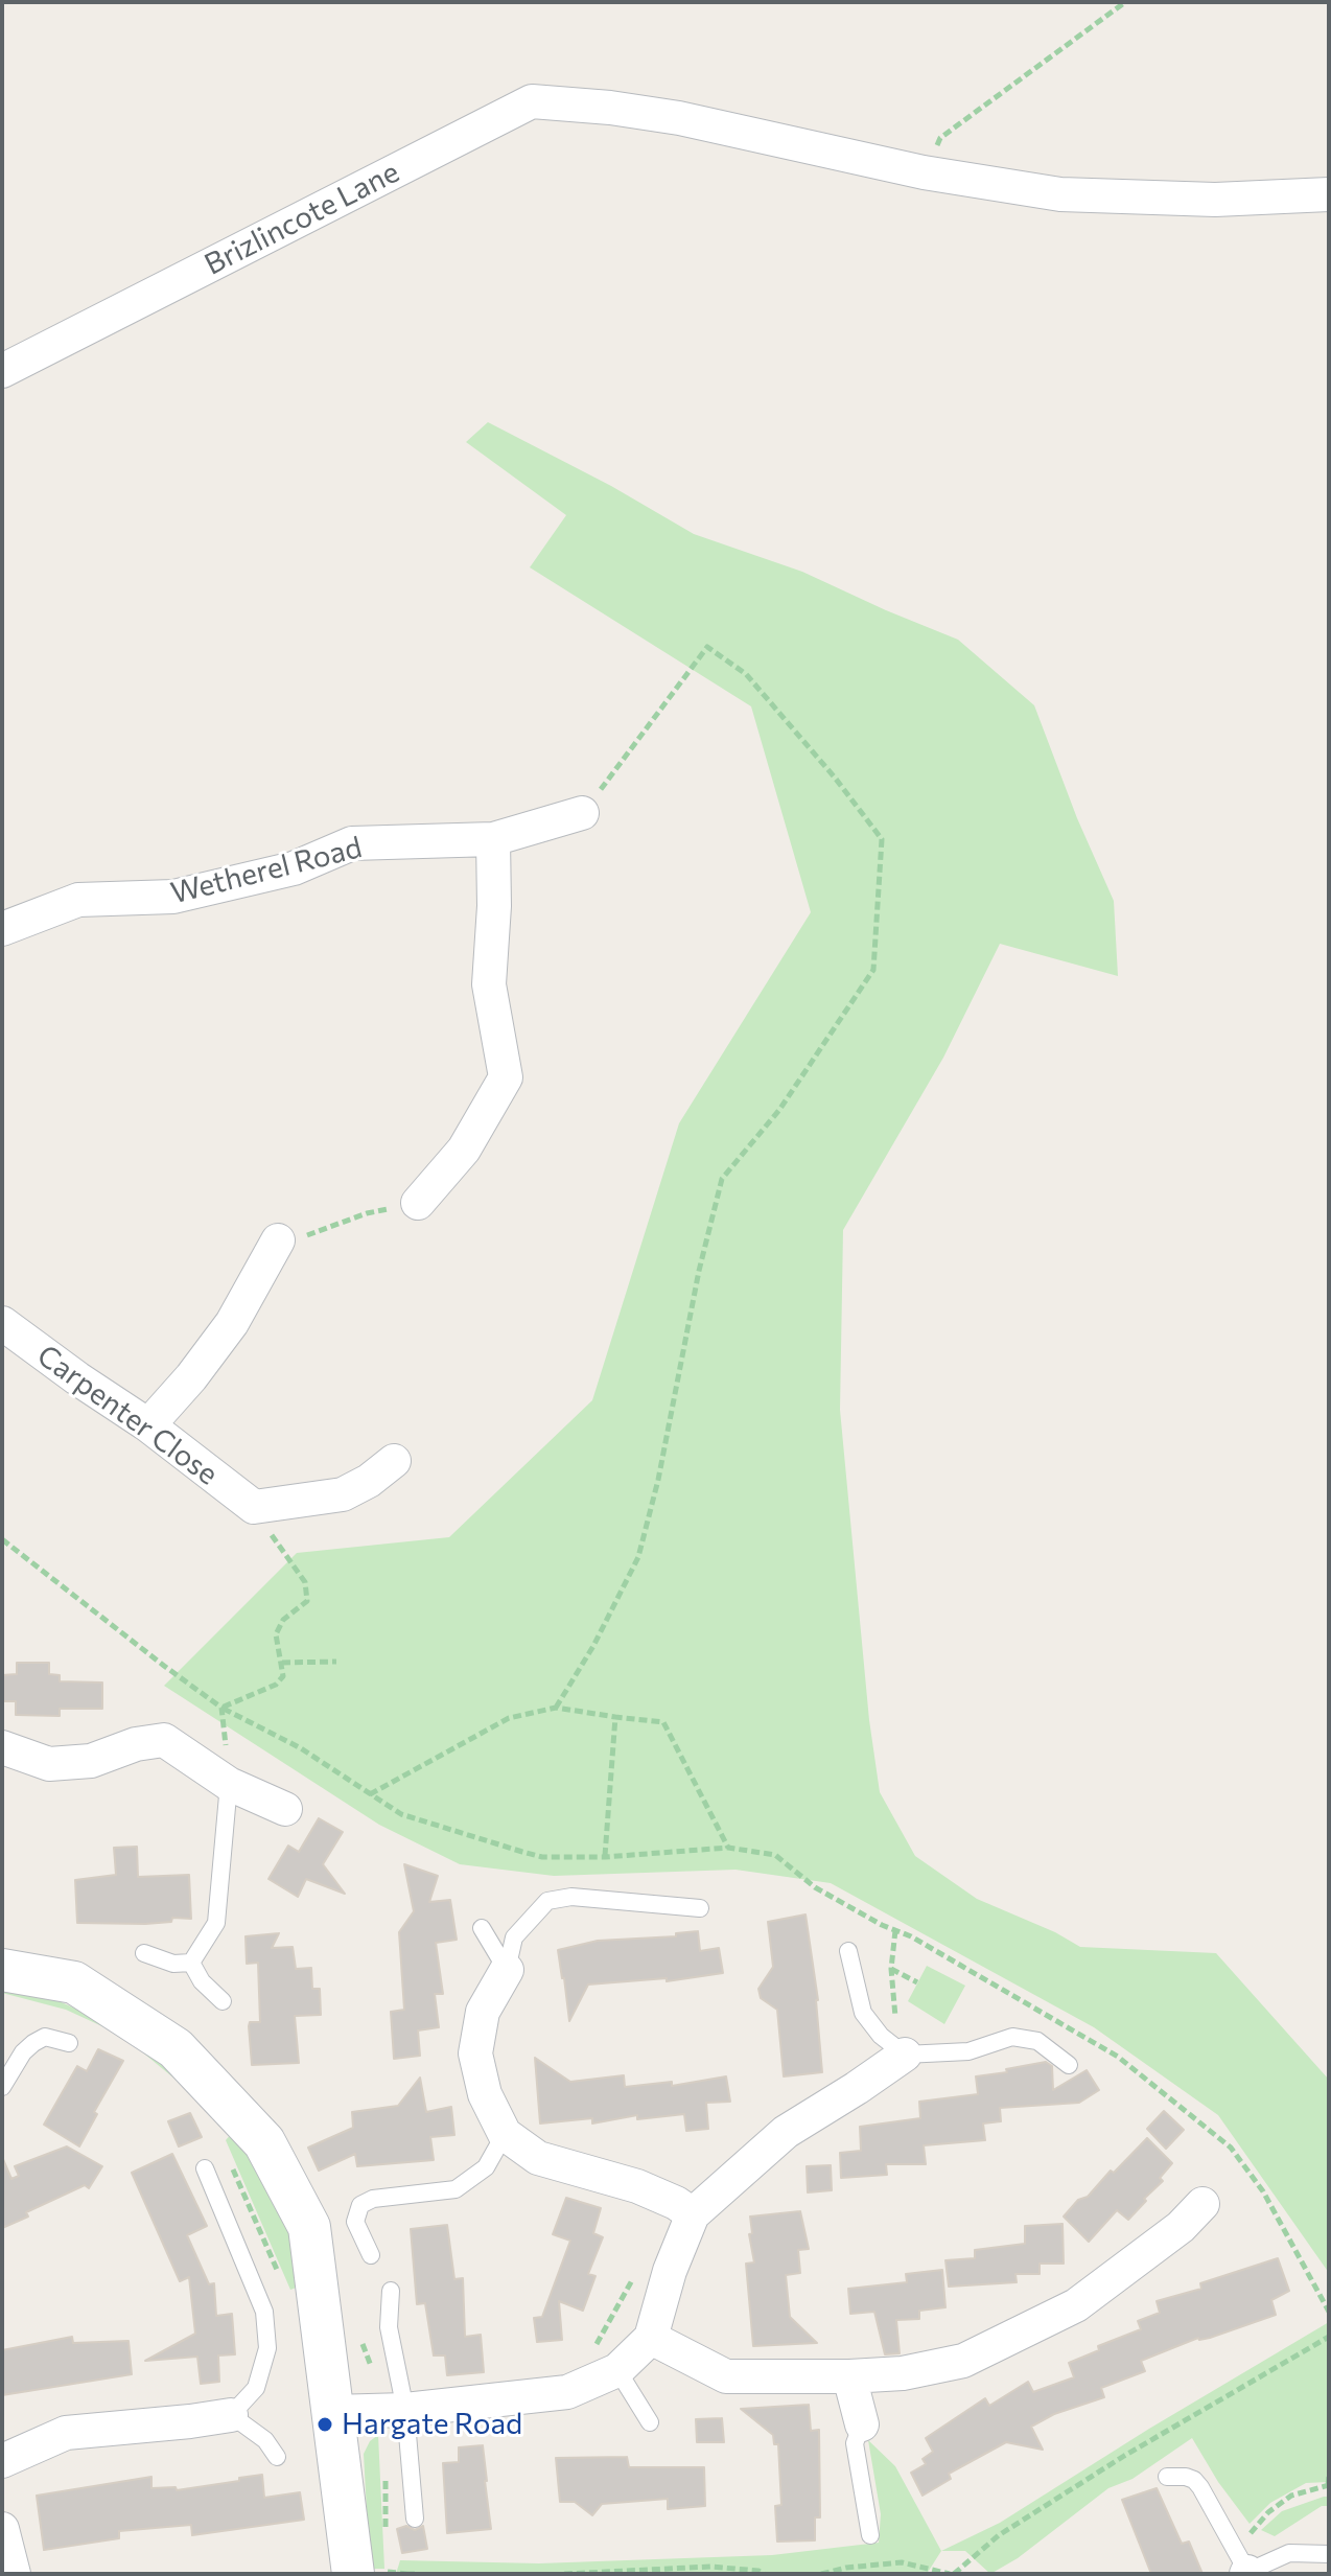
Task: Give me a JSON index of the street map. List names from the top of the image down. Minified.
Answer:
{"streets":{"street":["Brizlincote Lane","Wetherel Road","Carpenter Close"]},"places":["Hargate Road"]}
